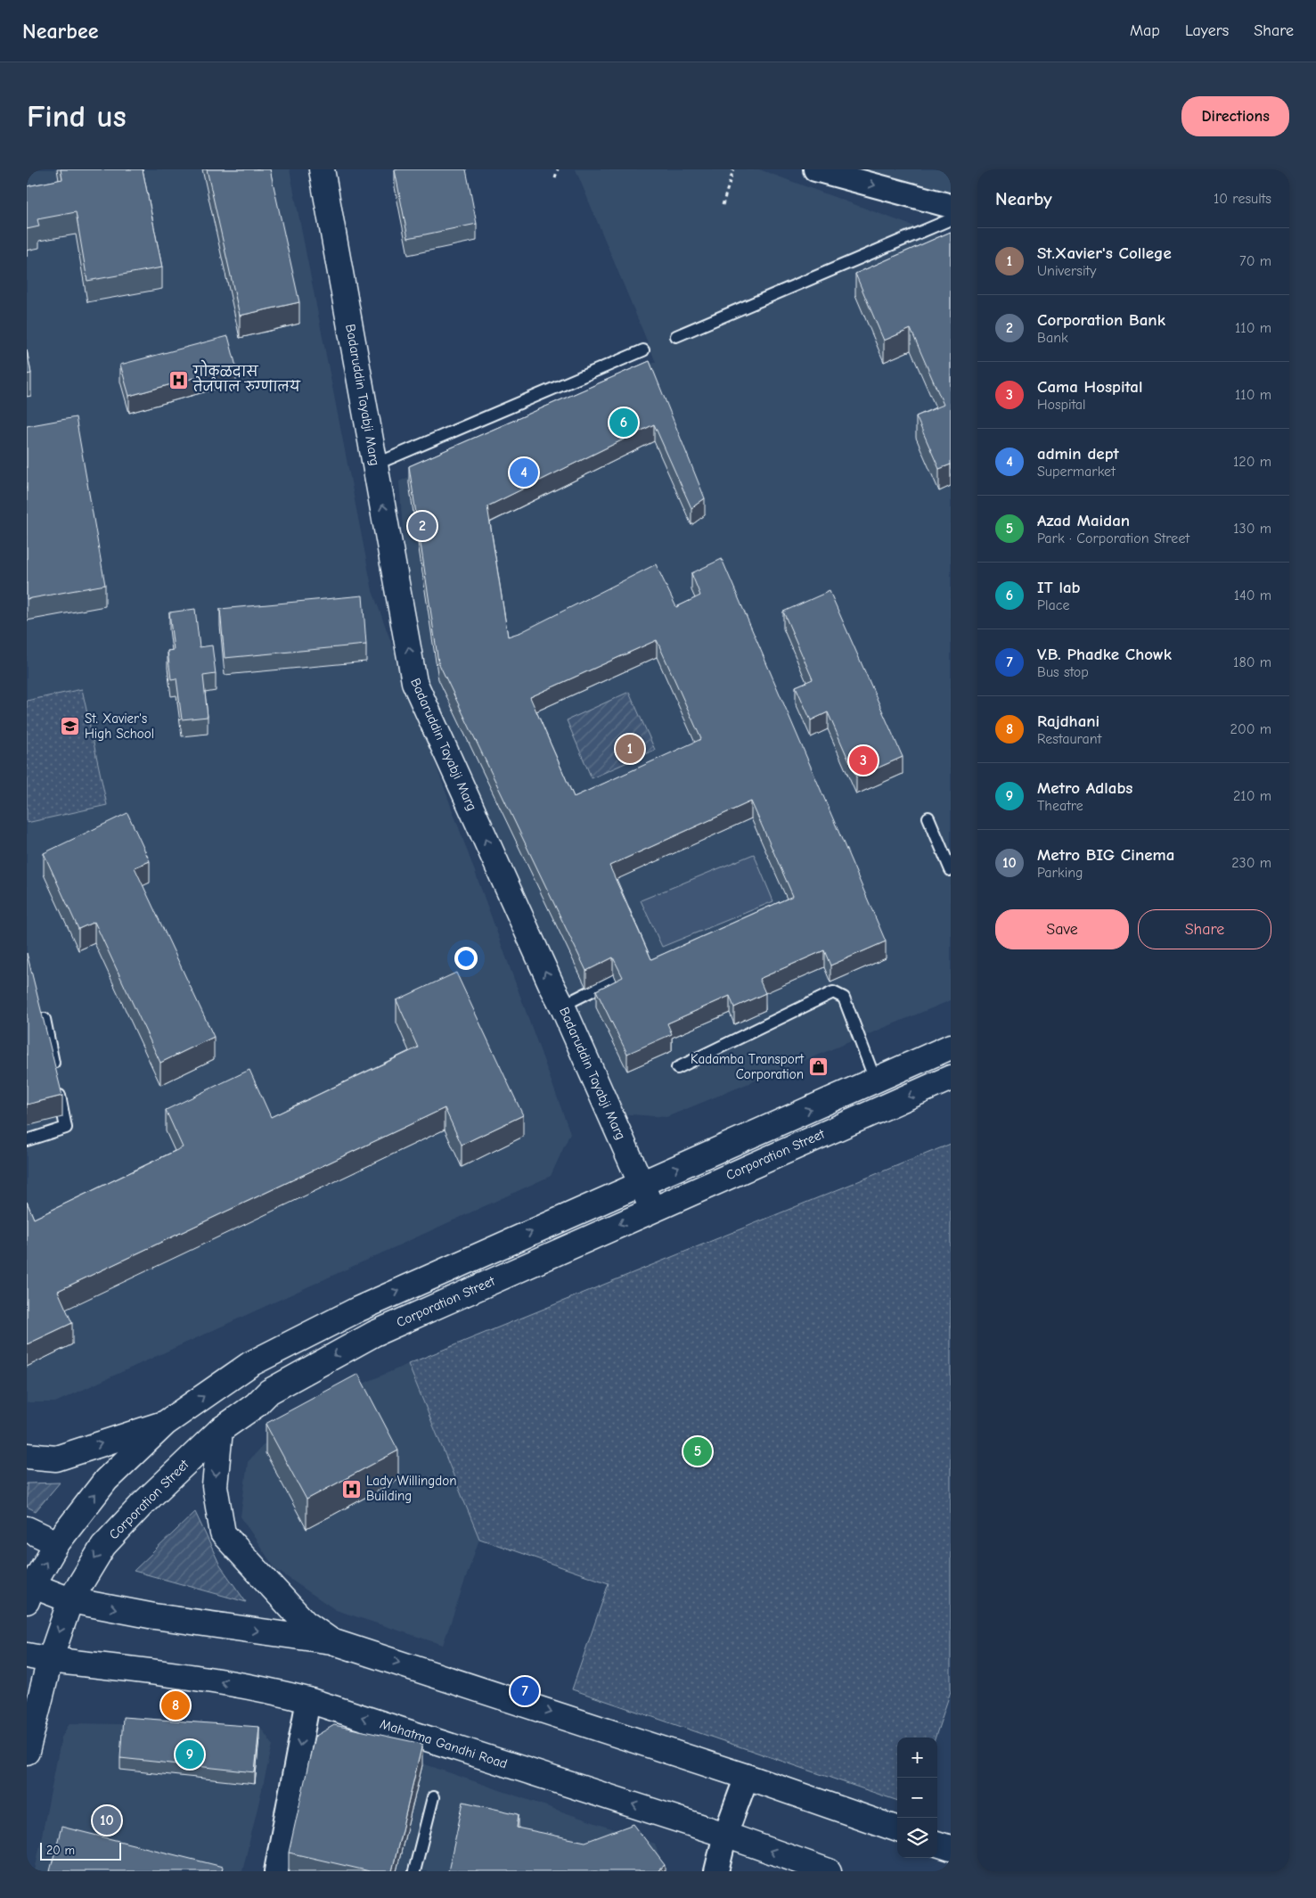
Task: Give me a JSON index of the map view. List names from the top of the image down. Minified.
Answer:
{"streets":{"main road":["Badaruddin Tayabji Marg","Corporation Street","Mahatma Gandhi Road"]},"crossings":[["Badaruddin Tayabji Marg","Corporation Street"],["Corporation Street","Mahatma Gandhi Road"]],"one_way":["Badaruddin Tayabji Marg"],"places":{"hospital":["गोकुळदास तेजपाल रुग्णालय","Lady Willingdon Building"],"school or university":["St. Xavier's High School"],"shop":["Kadamba Transport Corporation"]},"scale_bar":"20 m","page":{"header":"Nearbee","nav":["Map","Layers","Share"],"buttons":["Directions",["Save","Share"]],"title":"Find us","heading":["Nearby","10 results"],"list":[{"mark":"1","name":"St.Xavier's College","note":"University","value":"70 m"},{"mark":"2","name":"Corporation Bank","note":"Bank","value":"110 m"},{"mark":"3","name":"Cama Hospital","note":"Hospital","value":"110 m"},{"mark":"4","name":"admin dept","note":"Supermarket","value":"120 m"},{"mark":"5","name":"Azad Maidan","note":"Park · Corporation Street","value":"130 m"},{"mark":"6","name":"IT lab","note":"Place","value":"140 m"},{"mark":"7","name":"V.B. Phadke Chowk","note":"Bus stop","value":"180 m"},{"mark":"8","name":"Rajdhani","note":"Restaurant","value":"200 m"},{"mark":"9","name":"Metro Adlabs","note":"Theatre","value":"210 m"},{"mark":"10","name":"Metro BIG Cinema","note":"Parking","value":"230 m"}],"pins":["6","4","2","1","3","5","7","8","9","10"],"map_buttons":["+","−"],"scale":"20 m"}}
